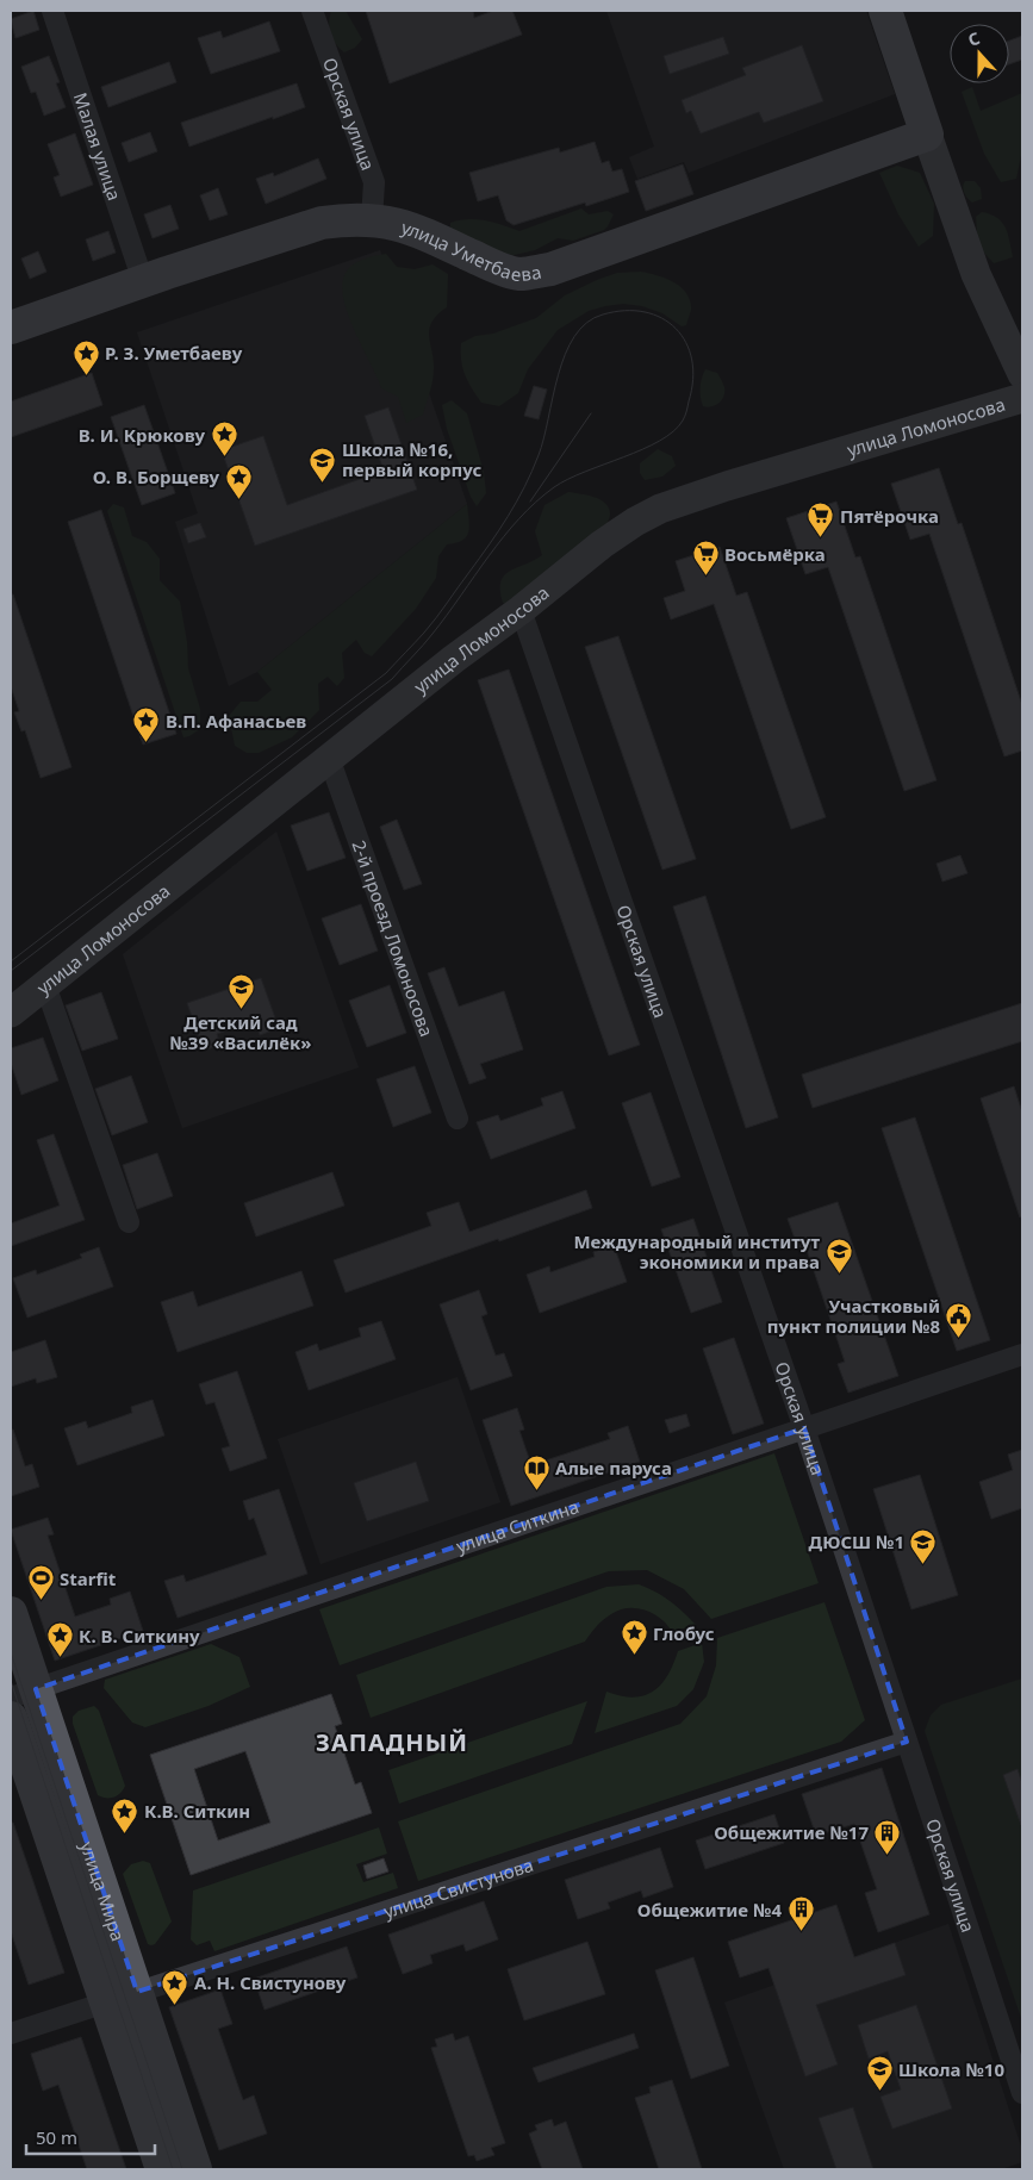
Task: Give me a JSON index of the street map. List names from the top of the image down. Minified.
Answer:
{"streets":{"main road":["улица Уметбаева","улица Мира"],"street":["Орская улица","Малая улица","улица Ломоносова","2-й проезд Ломоносова","улица Ситкина","улица Свистунова"]},"crossings":[["Орская улица","улица Уметбаева"],["Орская улица","улица Ломоносова"],["Орская улица","улица Ситкина"],["Орская улица","улица Свистунова"],["Малая улица","улица Уметбаева"],["улица Ломоносова","2-й проезд Ломоносова"],["улица Ситкина","улица Мира"],["улица Свистунова","улица Мира"]],"districts":["ЗАПАДНЫЙ"],"places":{"place":["Р. З. Уметбаеву","В. И. Крюкову","О. В. Борщеву","В.П. Афанасьев","Глобус","К. В. Ситкину","К.В. Ситкин","А. Н. Свистунову"],"school or university":["Школа №16, первый корпус","Детский сад №39 «Василёк»","Международный институт экономики и права","ДЮСШ №1","Школа №10"],"supermarket":["Пятёрочка","Восьмёрка"],"public building":["Участковый пункт полиции №8"],"library":["Алые паруса"],"sports":["Starfit"],"building":["Общежитие №17","Общежитие №4"]},"scale_bar":"50 m","north":"top"}
